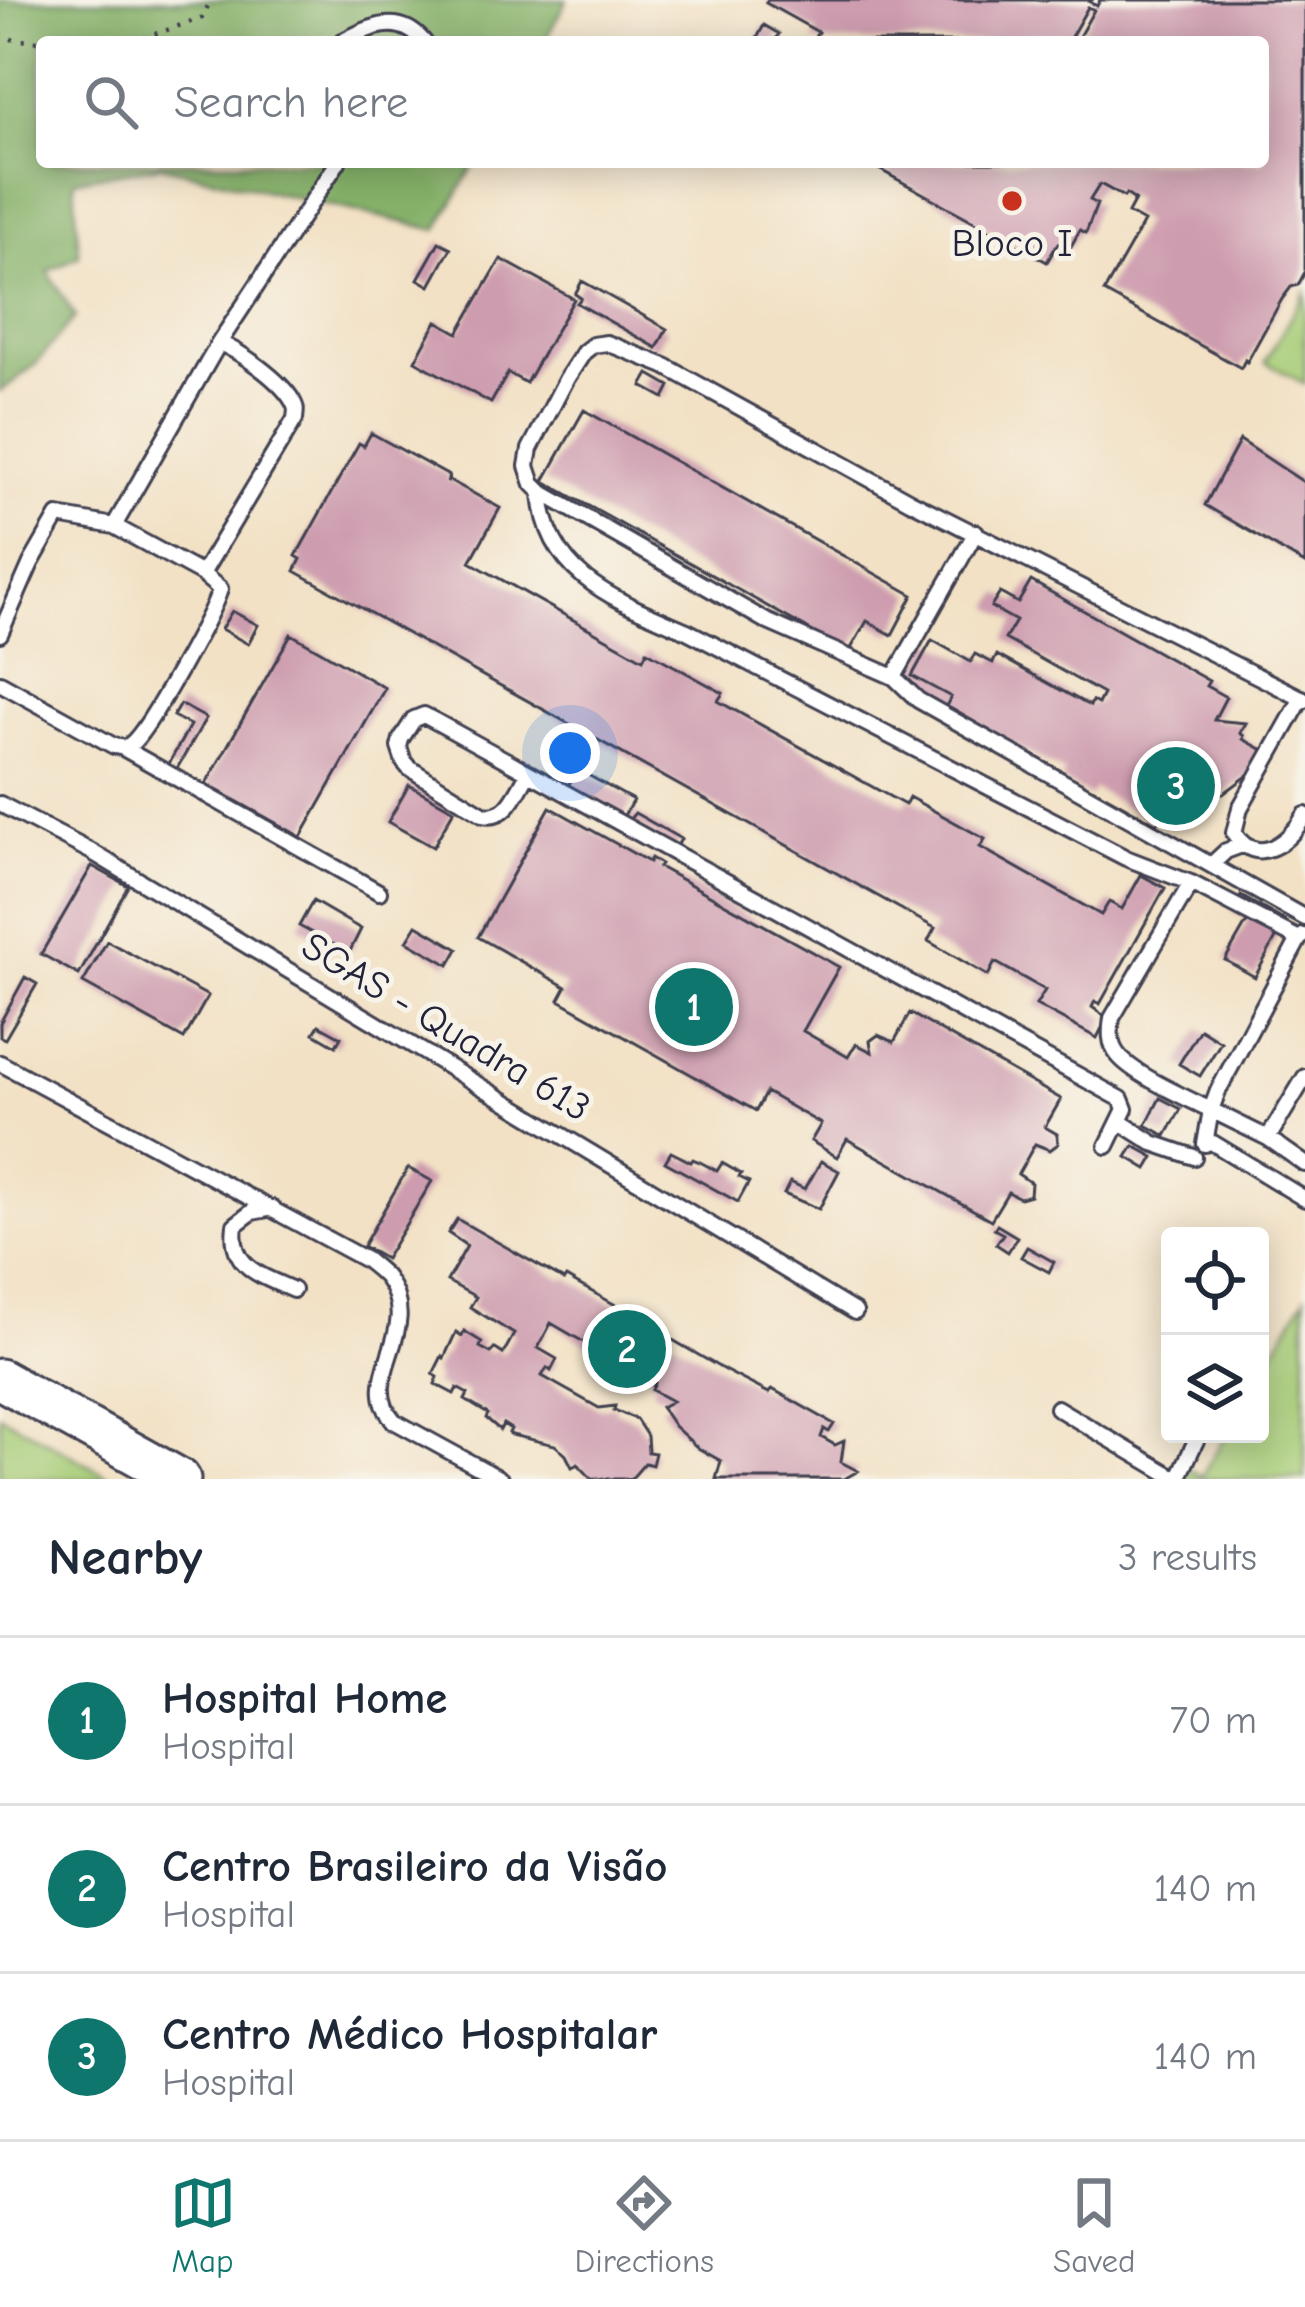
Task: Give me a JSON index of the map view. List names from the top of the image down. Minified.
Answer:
{"streets":{"lane":["SGAS - Quadra 613"]},"places":["Bloco I"],"page":{"search":"Search here","pins":["3","1","2"],"heading":["Nearby","3 results"],"list":[{"mark":"1","name":"Hospital Home","note":"Hospital","value":"70 m"},{"mark":"2","name":"Centro Brasileiro da Visão","note":"Hospital","value":"140 m"},{"mark":"3","name":"Centro Médico Hospitalar","note":"Hospital","value":"140 m"}],"nav":["Map","Directions","Saved"]}}
